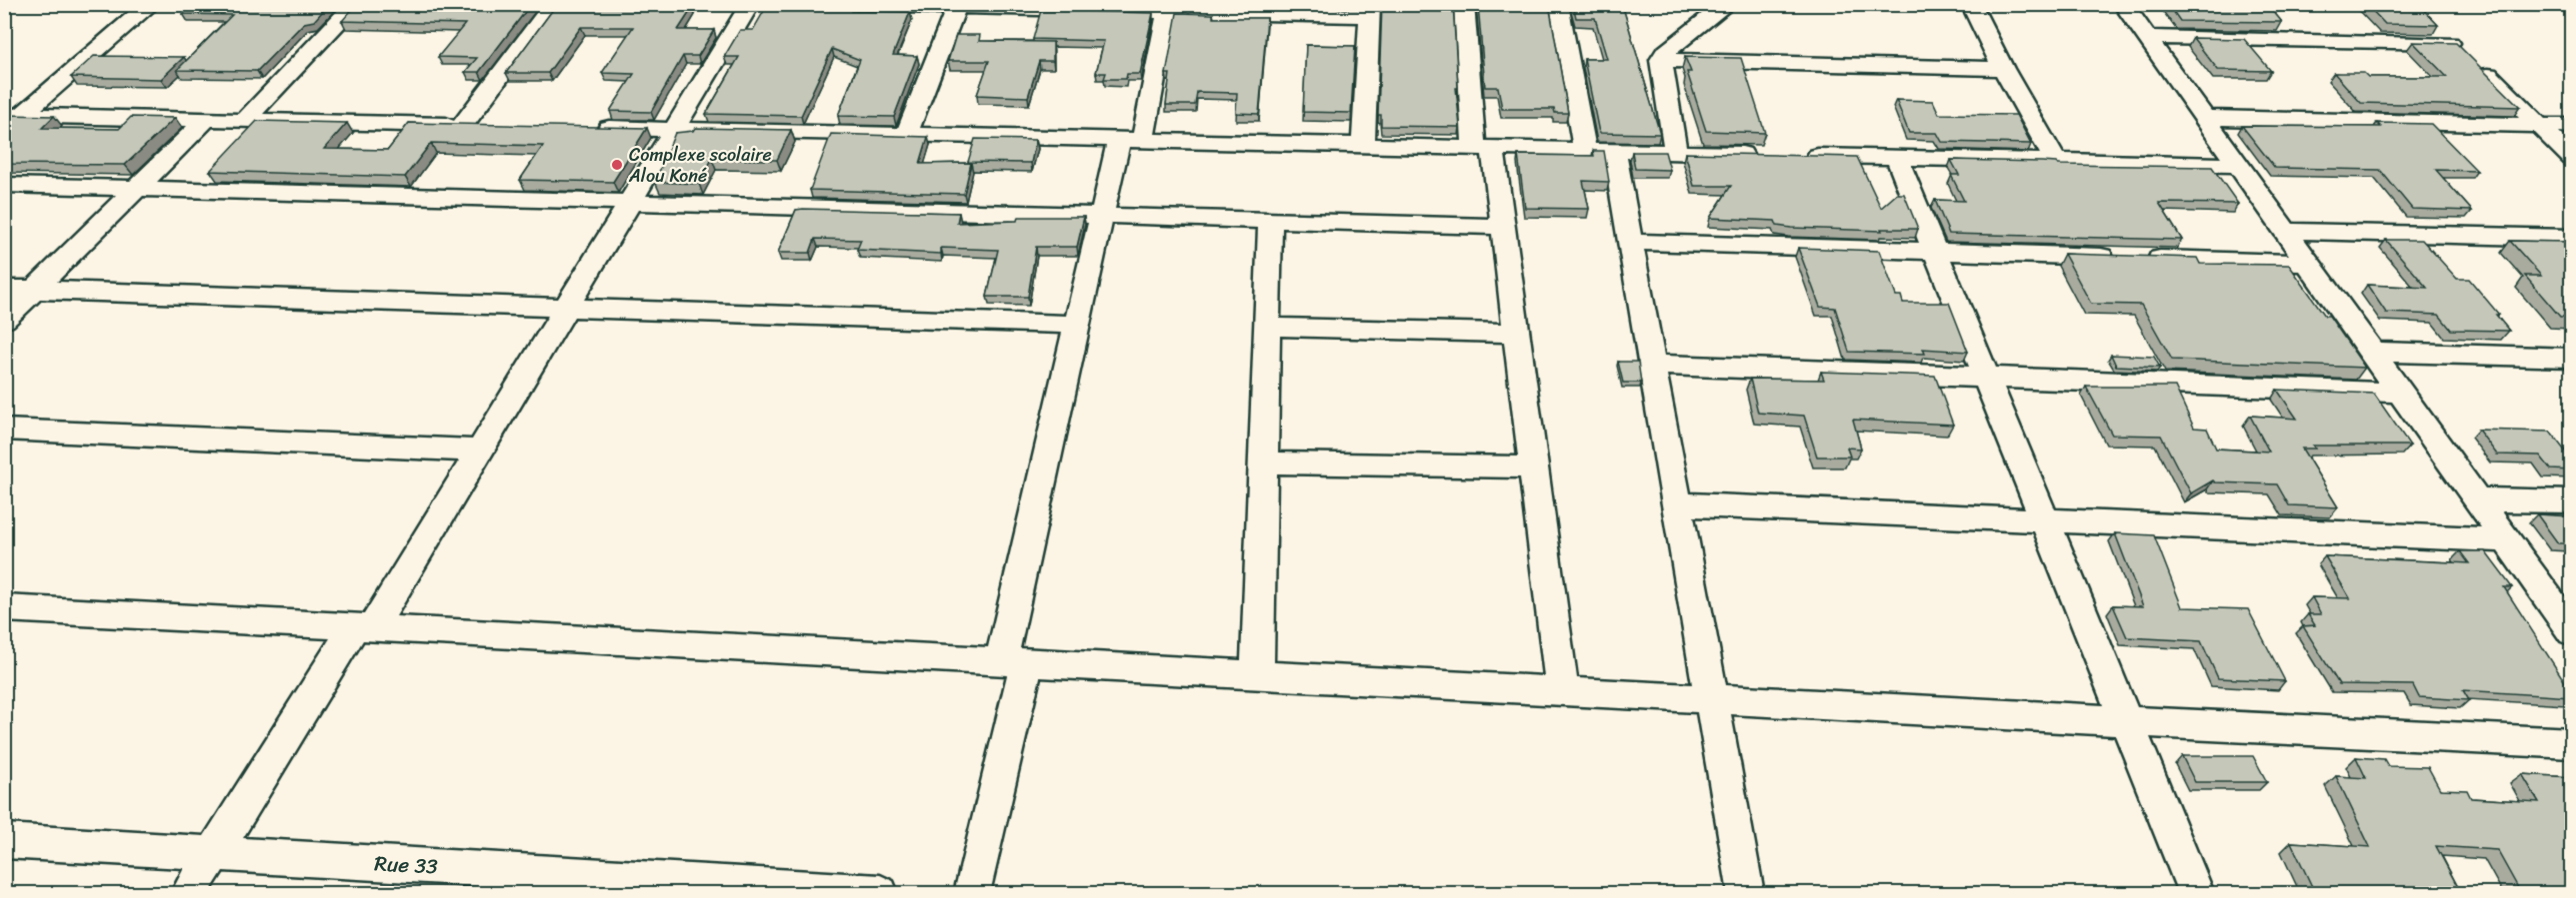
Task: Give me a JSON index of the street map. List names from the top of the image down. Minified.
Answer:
{"streets":{"street":["Rue 33"]},"places":["Complexe scolaire Alou Koné"]}
